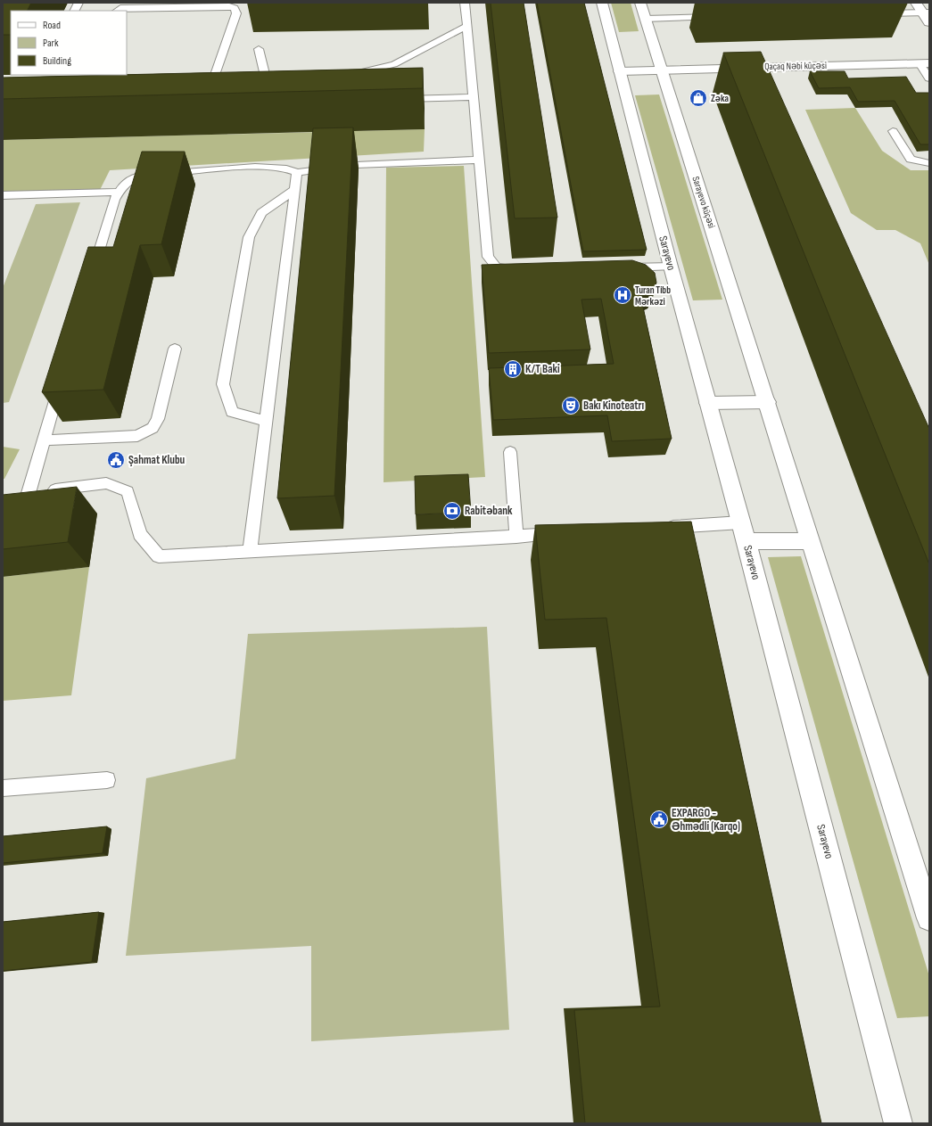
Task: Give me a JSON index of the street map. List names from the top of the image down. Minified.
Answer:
{"streets":{"street":["Qaçaq Nəbi küçəsi","Sarayevo küçəsi","Sarayevo"]},"crossings":[["Qaçaq Nəbi küçəsi","Sarayevo küçəsi"],["Qaçaq Nəbi küçəsi","Sarayevo"]],"places":{"shop":["Zəka"],"hospital":["Turan Tibb Mərkəzi"],"building":["K/T Baki"],"theatre":["Bakı Kinoteatrı"],"public building":["Şahmat Klubu","EXPARGO - Əhmədli (Karqo)"],"bank":["Rabitəbank"]},"legend":["Road","Park","Building"]}
